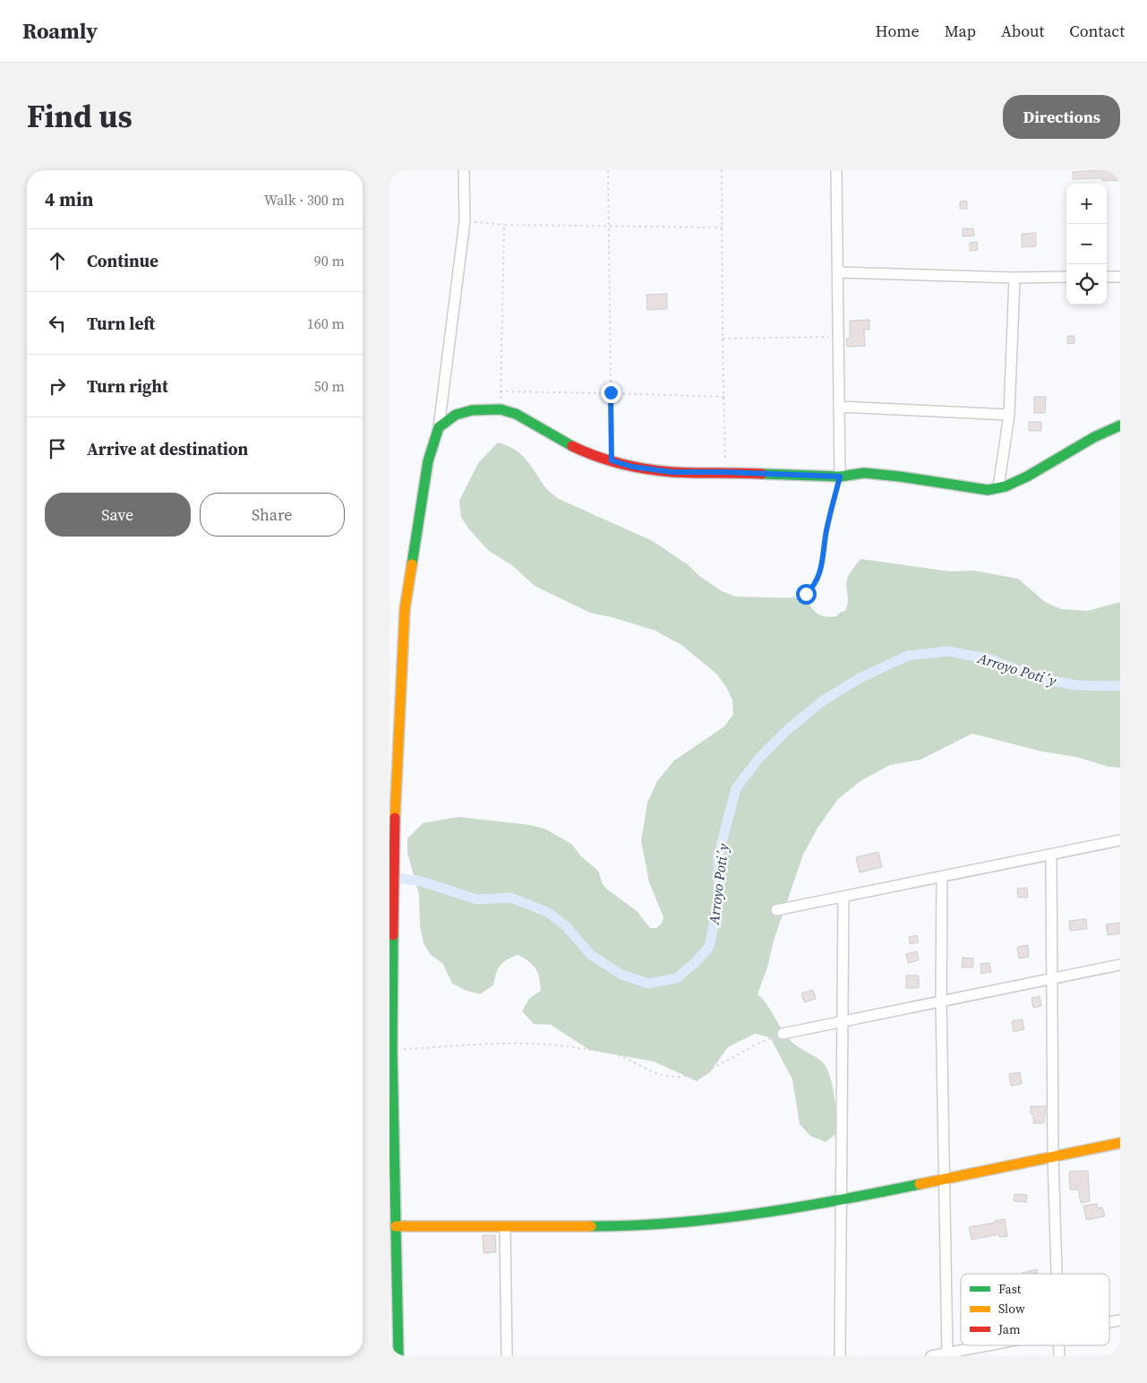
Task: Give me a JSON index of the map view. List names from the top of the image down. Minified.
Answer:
{"water":["Arroyo Poti´y"],"legend":["Fast","Slow","Jam"],"page":{"header":"Roamly","nav":["Home","Map","About","Contact"],"title":"Find us","buttons":["Directions",["Save","Share"]],"heading":["4 min","Walk · 300 m"],"map_buttons":["+","−"],"list":[["Continue","90 m"],["Turn left","160 m"],["Turn right","50 m"],"Arrive at destination"]}}
